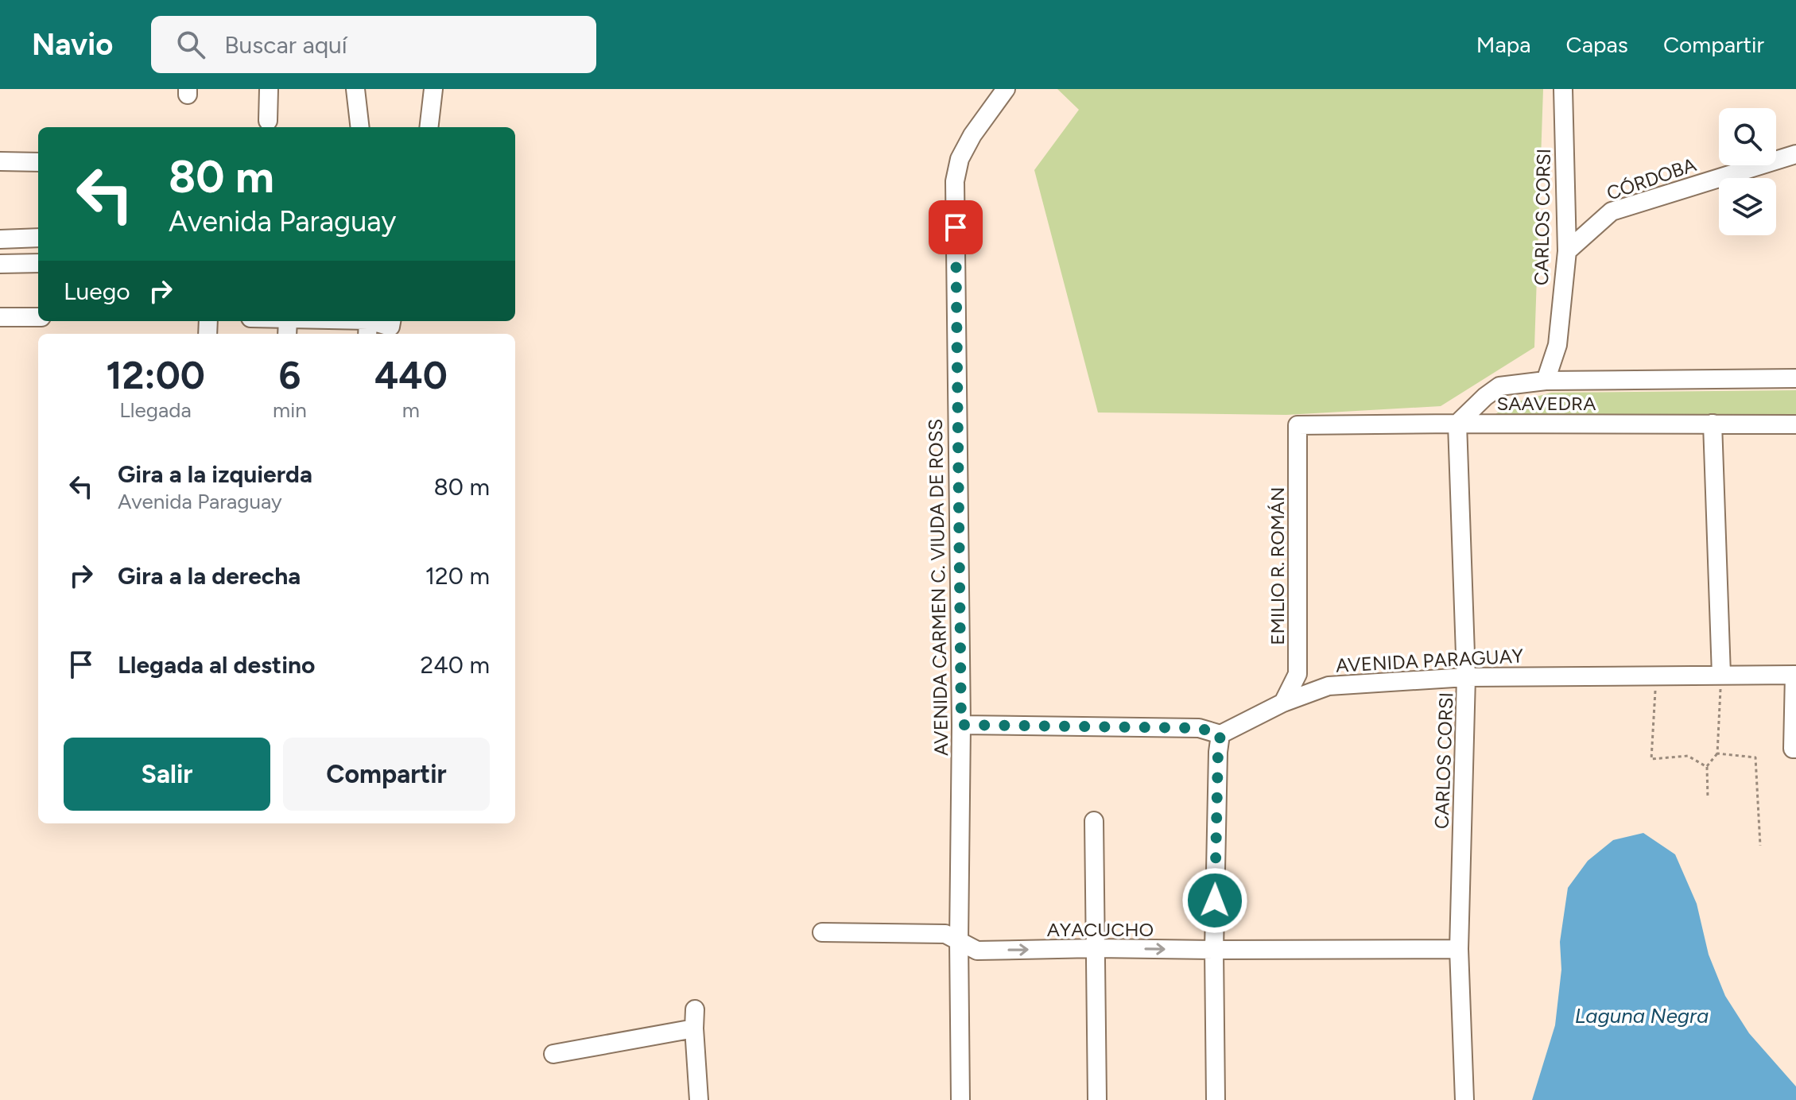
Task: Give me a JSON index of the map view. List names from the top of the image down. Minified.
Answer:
{"streets":{"street":["CÓRDOBA","CARLOS CORSI","SAAVEDRA","EMILIO R. ROMÁN","AVENIDA CARMEN C. VIUDA DE ROSS","AVENIDA PARAGUAY","AYACUCHO"]},"crossings":[["CÓRDOBA","CARLOS CORSI"],["CARLOS CORSI","SAAVEDRA"],["CARLOS CORSI","AVENIDA PARAGUAY"],["CARLOS CORSI","AYACUCHO"],["SAAVEDRA","EMILIO R. ROMÁN"],["EMILIO R. ROMÁN","AVENIDA PARAGUAY"],["AVENIDA CARMEN C. VIUDA DE ROSS","AYACUCHO"]],"one_way":["AYACUCHO"],"water":["Laguna Negra"],"page":{"header":"Navio","search":"Buscar aquí","nav":["Mapa","Capas","Compartir"],"turn":["80 m","Avenida Paraguay"],"then":"Luego","eta":["12:00","Llegada","6","min","440","m"],"list":[{"name":"Gira a la izquierda","note":"Avenida Paraguay","value":"80 m"},{"name":"Gira a la derecha","value":"120 m"},{"name":"Llegada al destino","value":"240 m"}],"buttons":["Salir","Compartir"]}}
